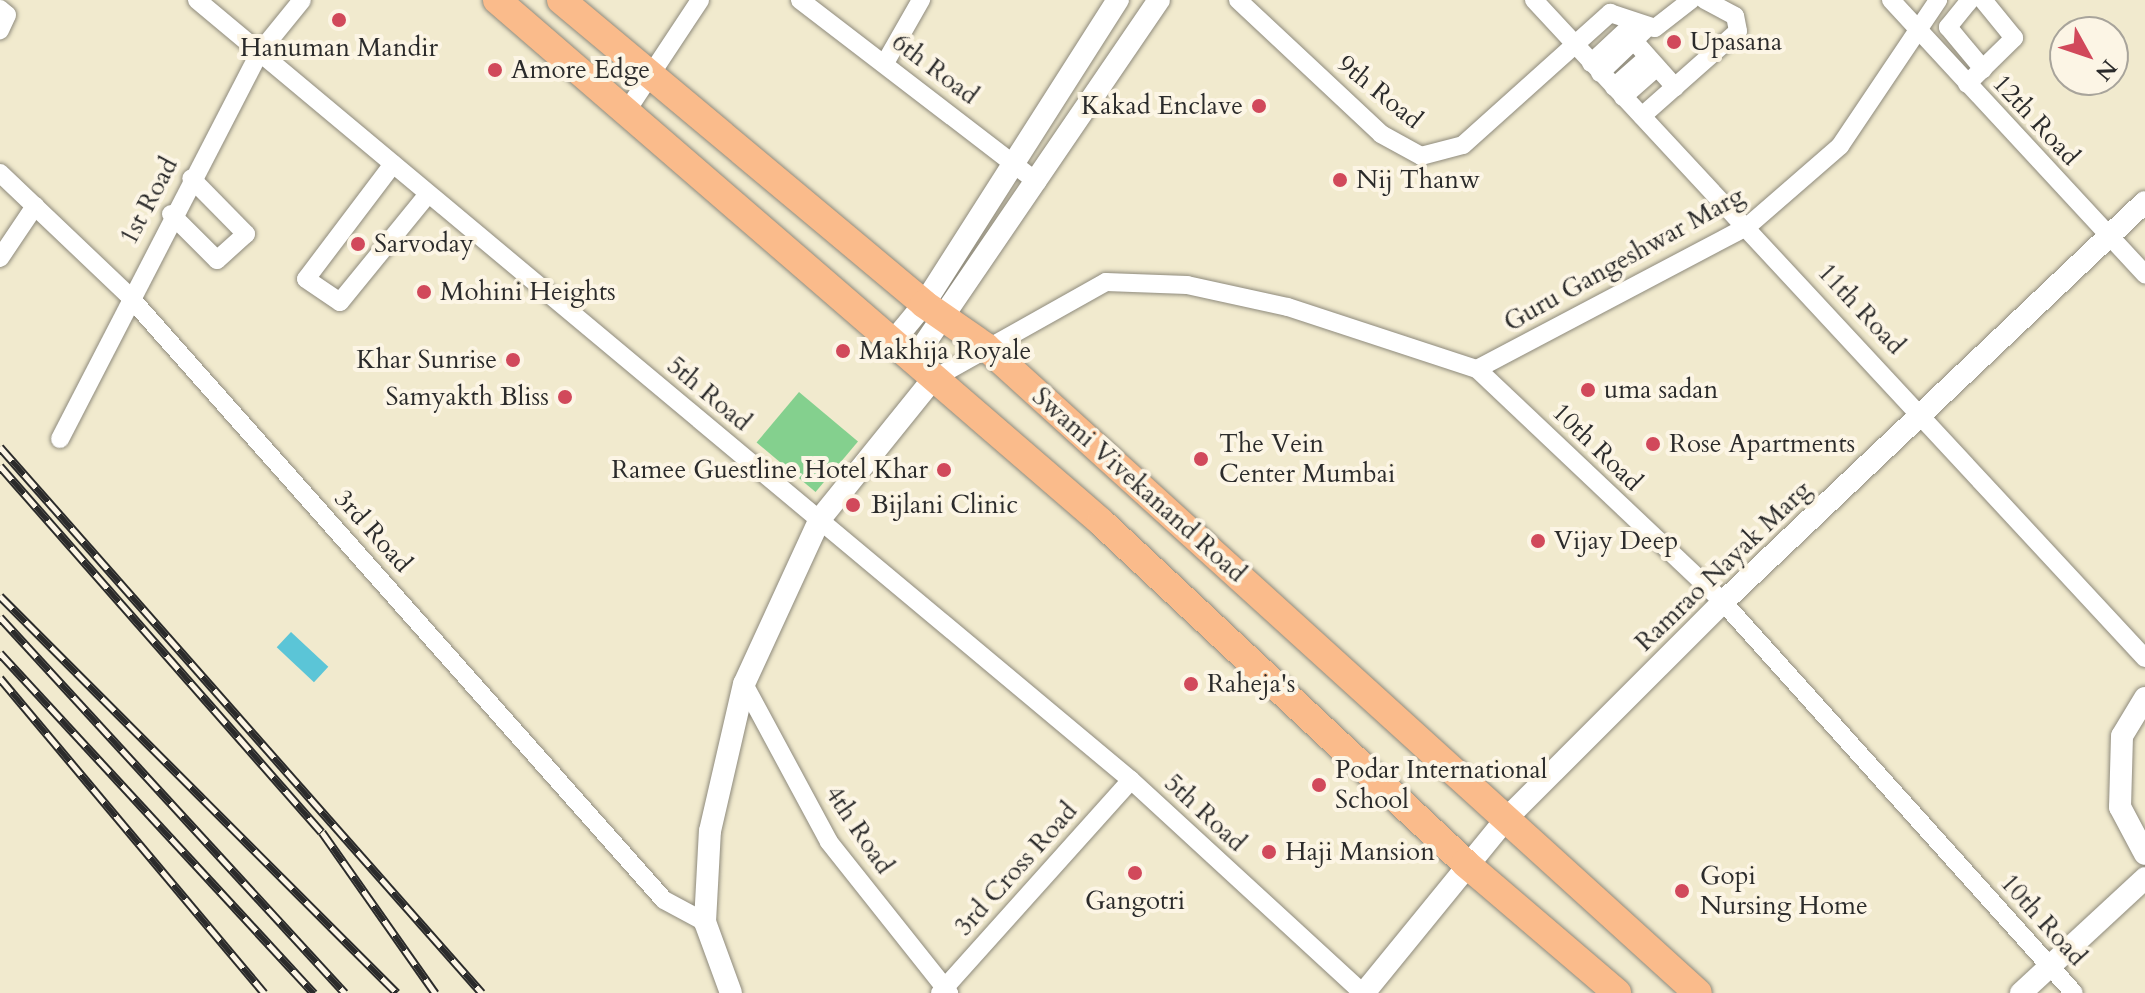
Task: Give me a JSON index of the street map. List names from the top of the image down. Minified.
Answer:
{"streets":{"main road":["Swami Vivekanand Road"],"street":["6th Road","9th Road","12th Road","1st Road","Guru Gangeshwar Marg","11th Road","5th Road","10th Road","3rd Road","Ramrao Nayak Marg","4th Road","3rd Cross Road"]},"crossings":[["9th Road","11th Road"],["12th Road","Guru Gangeshwar Marg"],["12th Road","Ramrao Nayak Marg"],["1st Road","5th Road"],["1st Road","3rd Road"],["Guru Gangeshwar Marg","11th Road"],["Guru Gangeshwar Marg","10th Road"],["11th Road","Ramrao Nayak Marg"],["5th Road","Ramrao Nayak Marg"],["5th Road","3rd Cross Road"],["10th Road","Swami Vivekanand Road"],["10th Road","Ramrao Nayak Marg"],["Swami Vivekanand Road","Ramrao Nayak Marg"],["4th Road","3rd Cross Road"]],"places":["Hanuman Mandir","Upasana","Amore Edge","Kakad Enclave","Nij Thanw","Sarvoday","Mohini Heights","Makhija Royale","Khar Sunrise","uma sadan","Samyakth Bliss","Rose Apartments","The Vein Center Mumbai","Ramee Guestline Hotel Khar","Bijlani Clinic","Vijay Deep","Raheja's","Podar International School","Haji Mansion","Gangotri","Gopi Nursing Home"],"north":"bottom right"}
